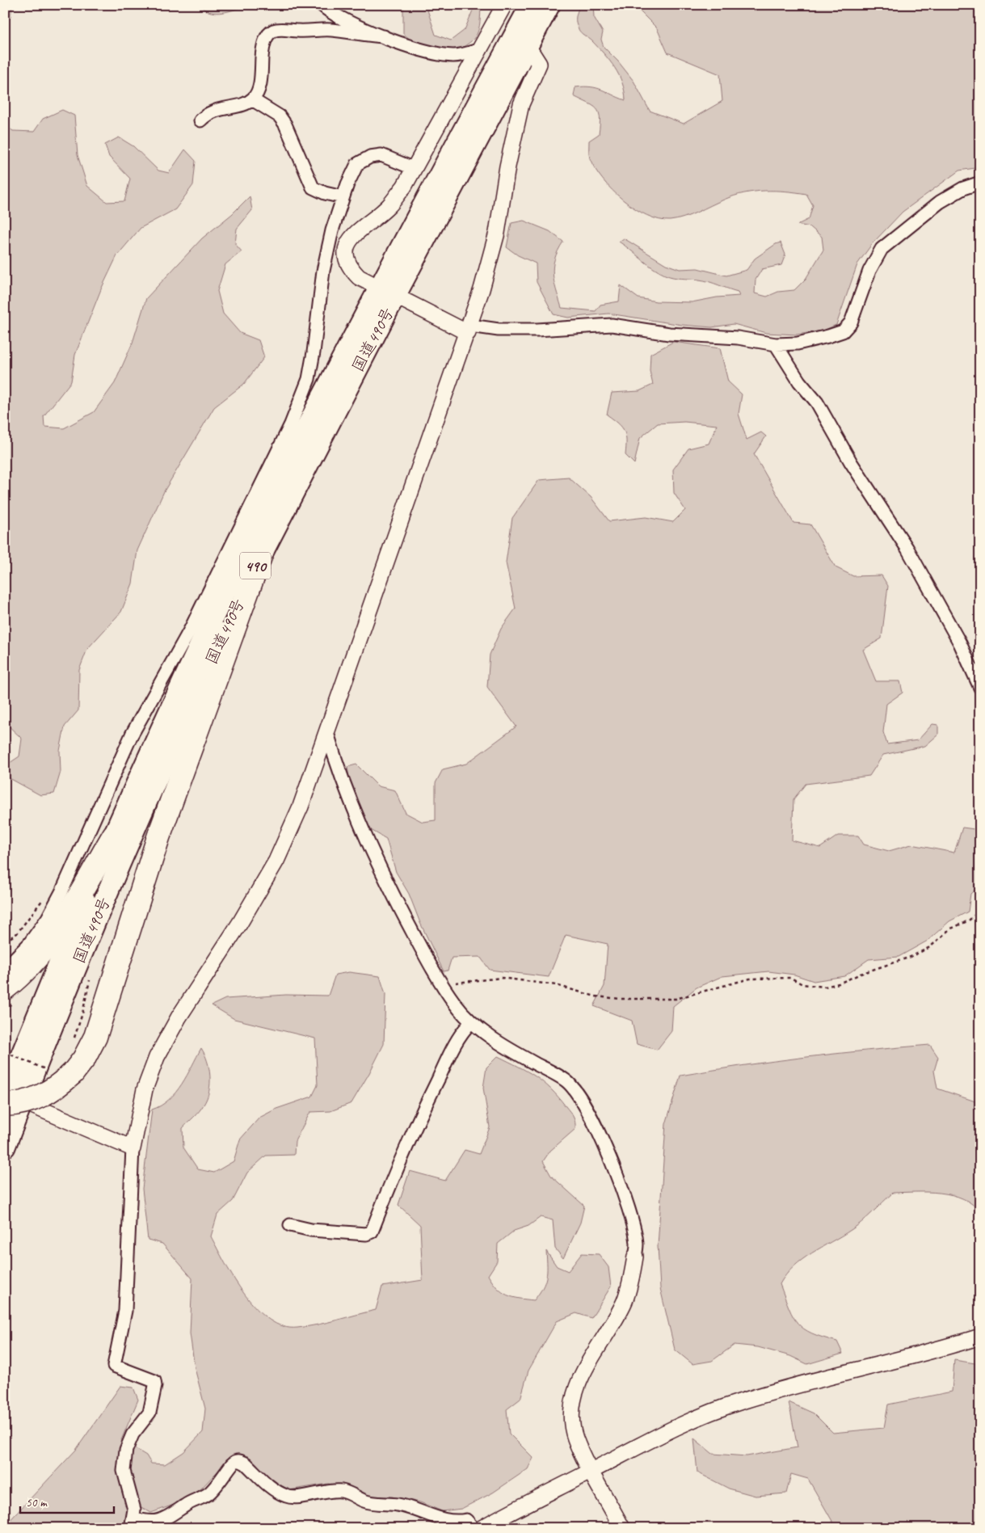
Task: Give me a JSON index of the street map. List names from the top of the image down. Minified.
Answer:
{"streets":{"highway":["国道490号","490"]},"scale_bar":"50 m"}
